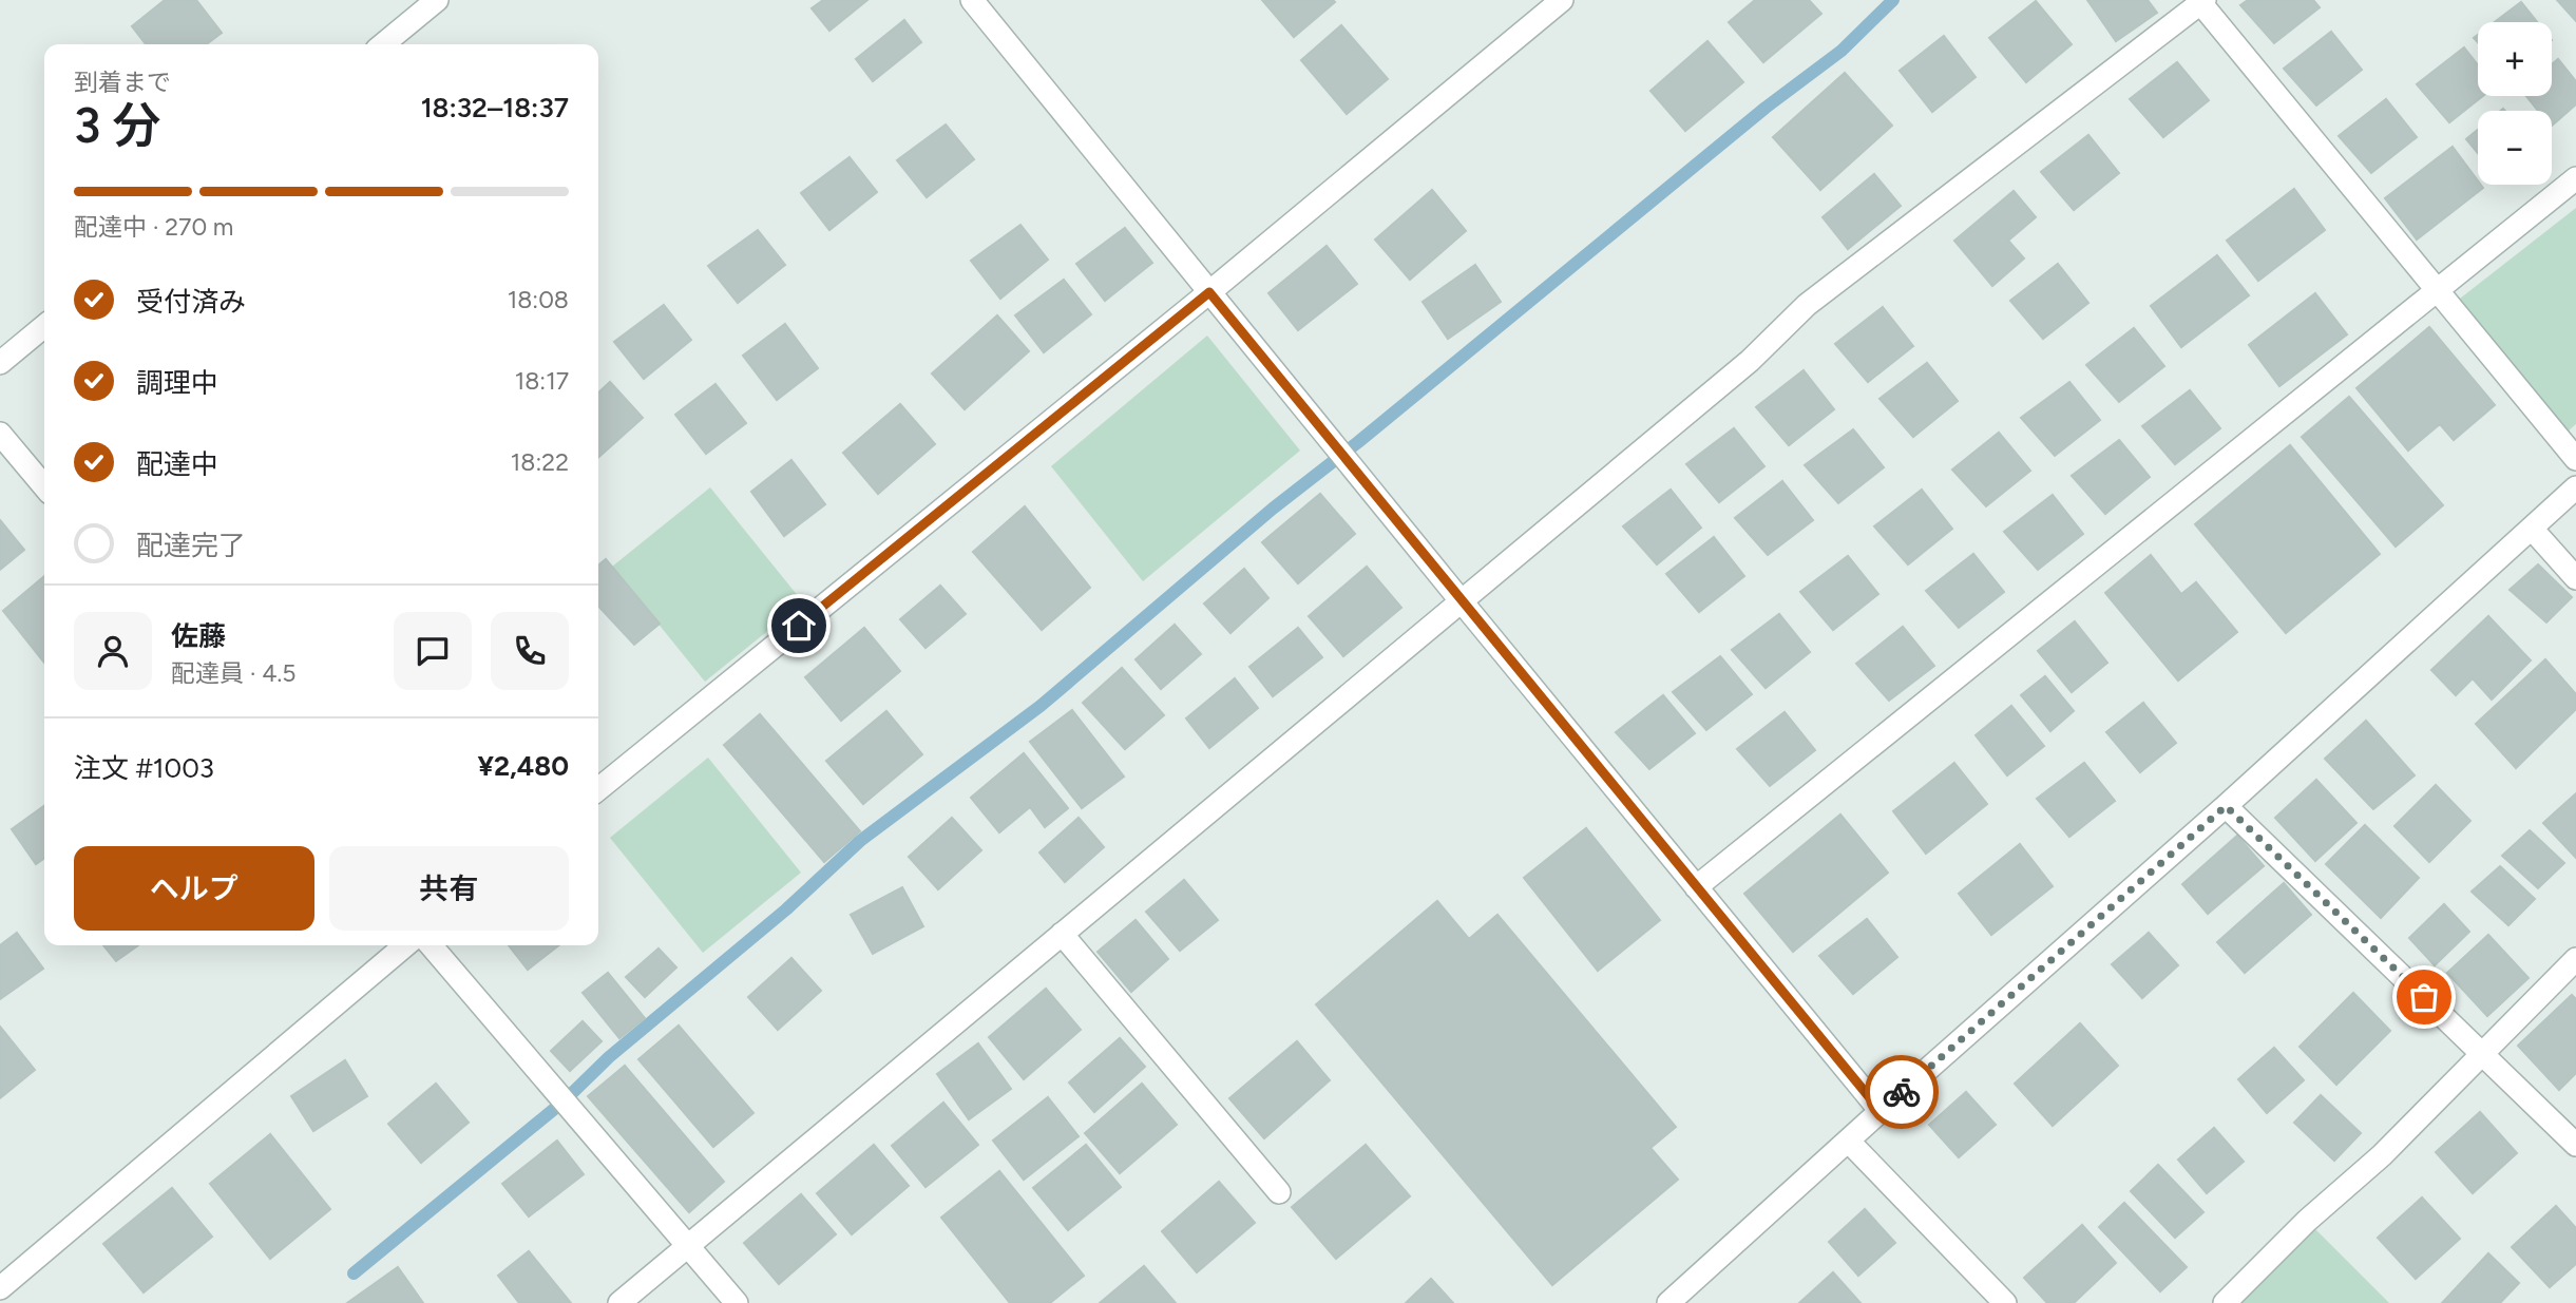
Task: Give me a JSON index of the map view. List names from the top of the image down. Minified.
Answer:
{"page":{"map_buttons":["+","−"],"heading":["3 分","到着まで","18:32–18:37"],"panel":["佐藤","配達員 · 4.5","注文 #1003","¥2,480"],"bar":"配達中 · 270 m","list":[["受付済み","18:08"],["調理中","18:17"],["配達中","18:22"],"配達完了"],"buttons":["ヘルプ","共有"]}}
